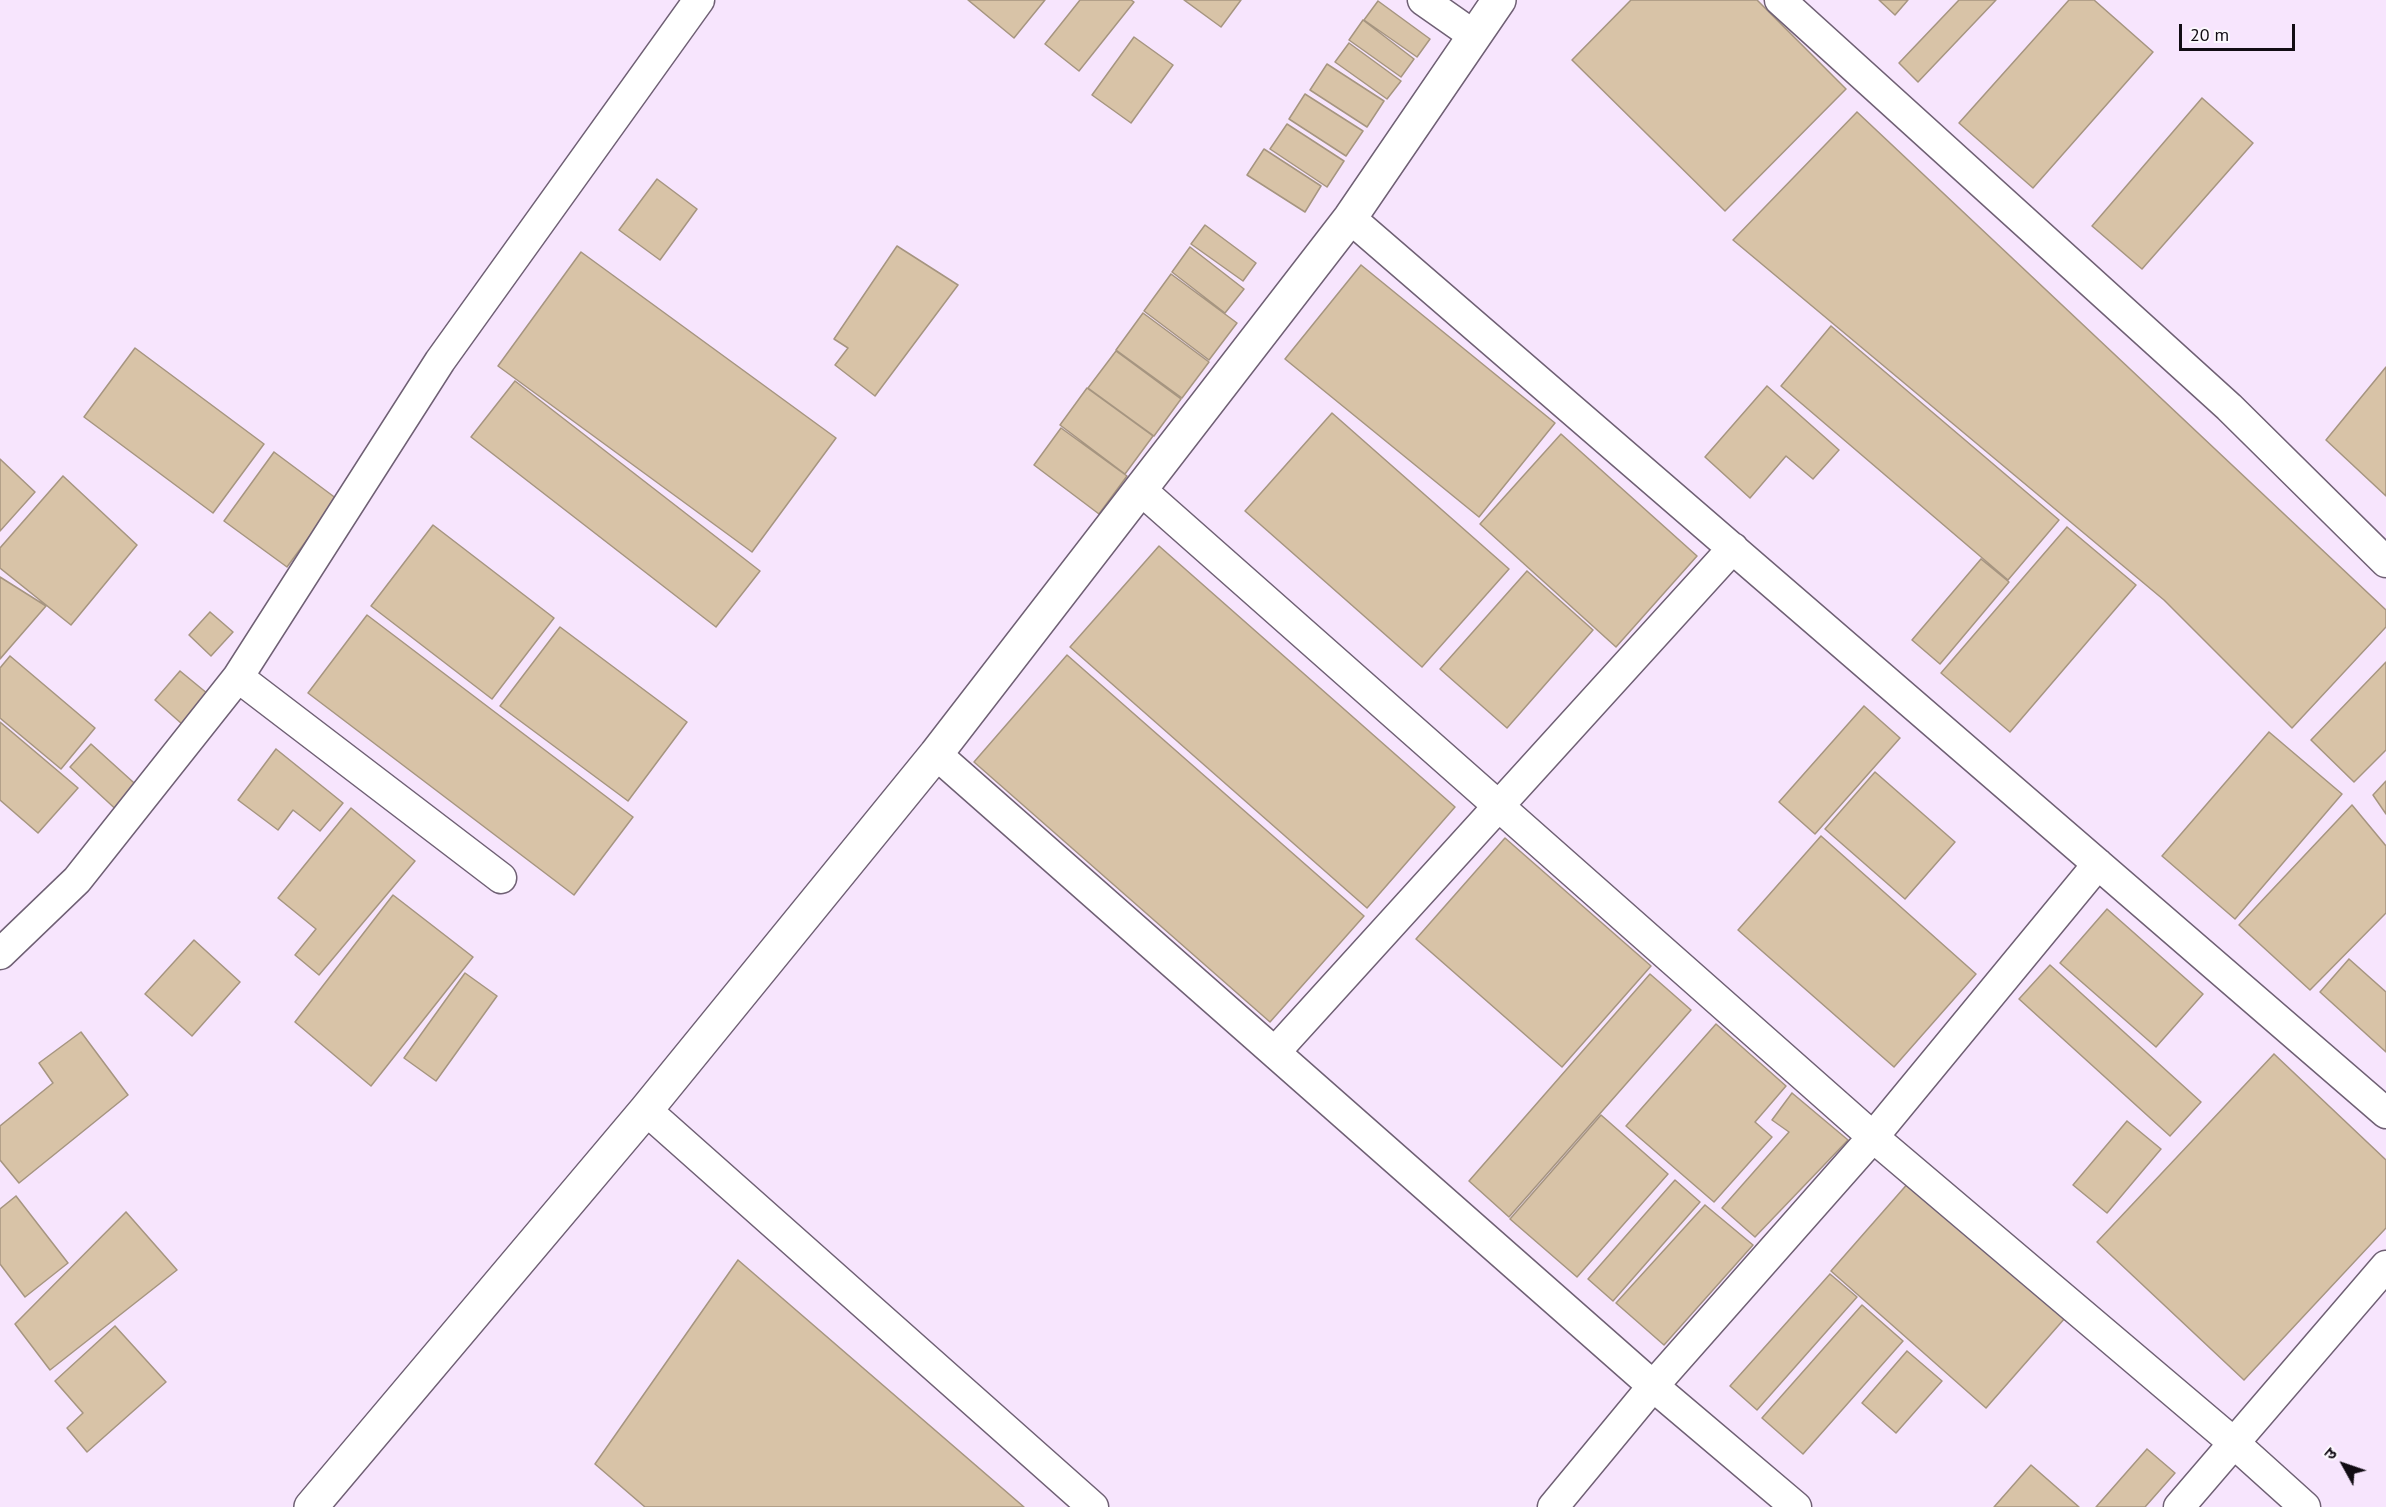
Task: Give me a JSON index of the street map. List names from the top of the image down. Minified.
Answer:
{"scale_bar":"20 m","north":"top left"}
